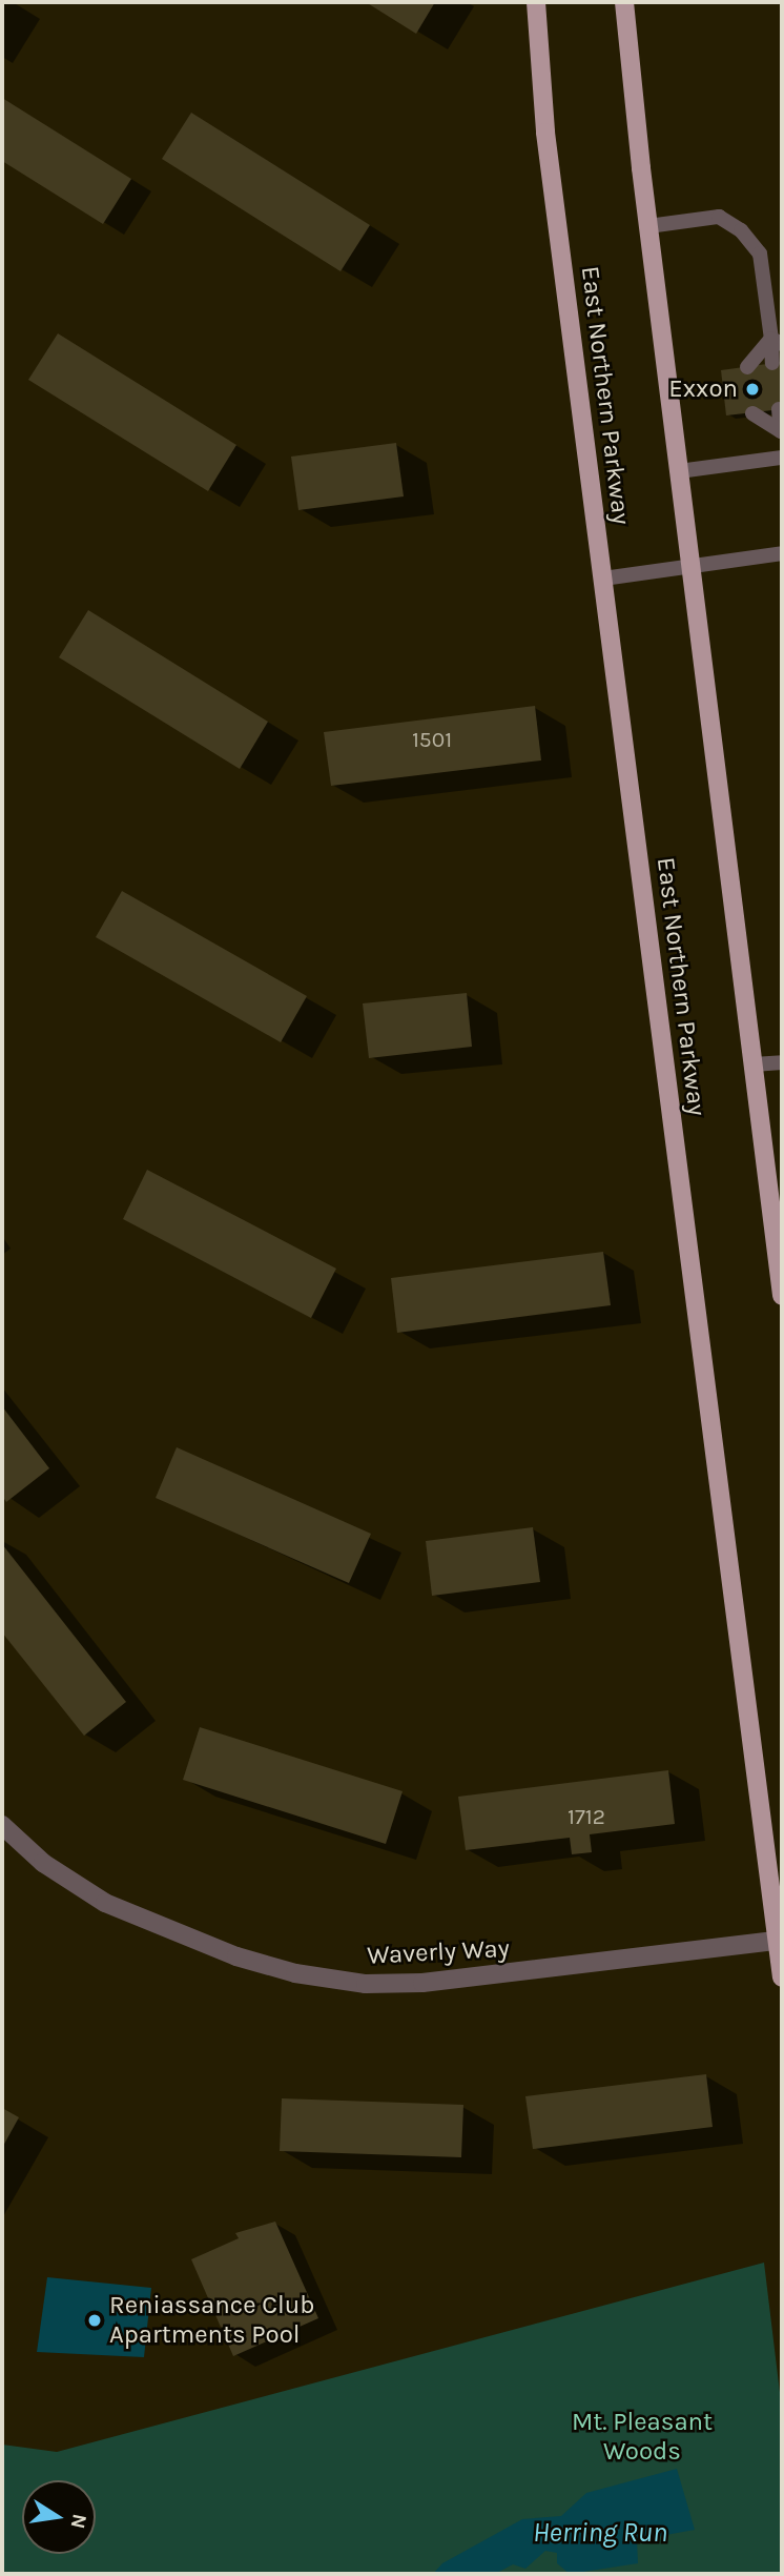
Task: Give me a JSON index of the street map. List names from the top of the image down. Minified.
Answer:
{"streets":{"main road":["East Northern Parkway"],"street":["Waverly Way"]},"crossings":[["East Northern Parkway","Waverly Way"]],"water":["Herring Run"],"parks":["Mt. Pleasant Woods"],"places":["Exxon","Reniassance Club Apartments Pool"],"house_numbers":["1501","1712"],"north":"right"}
